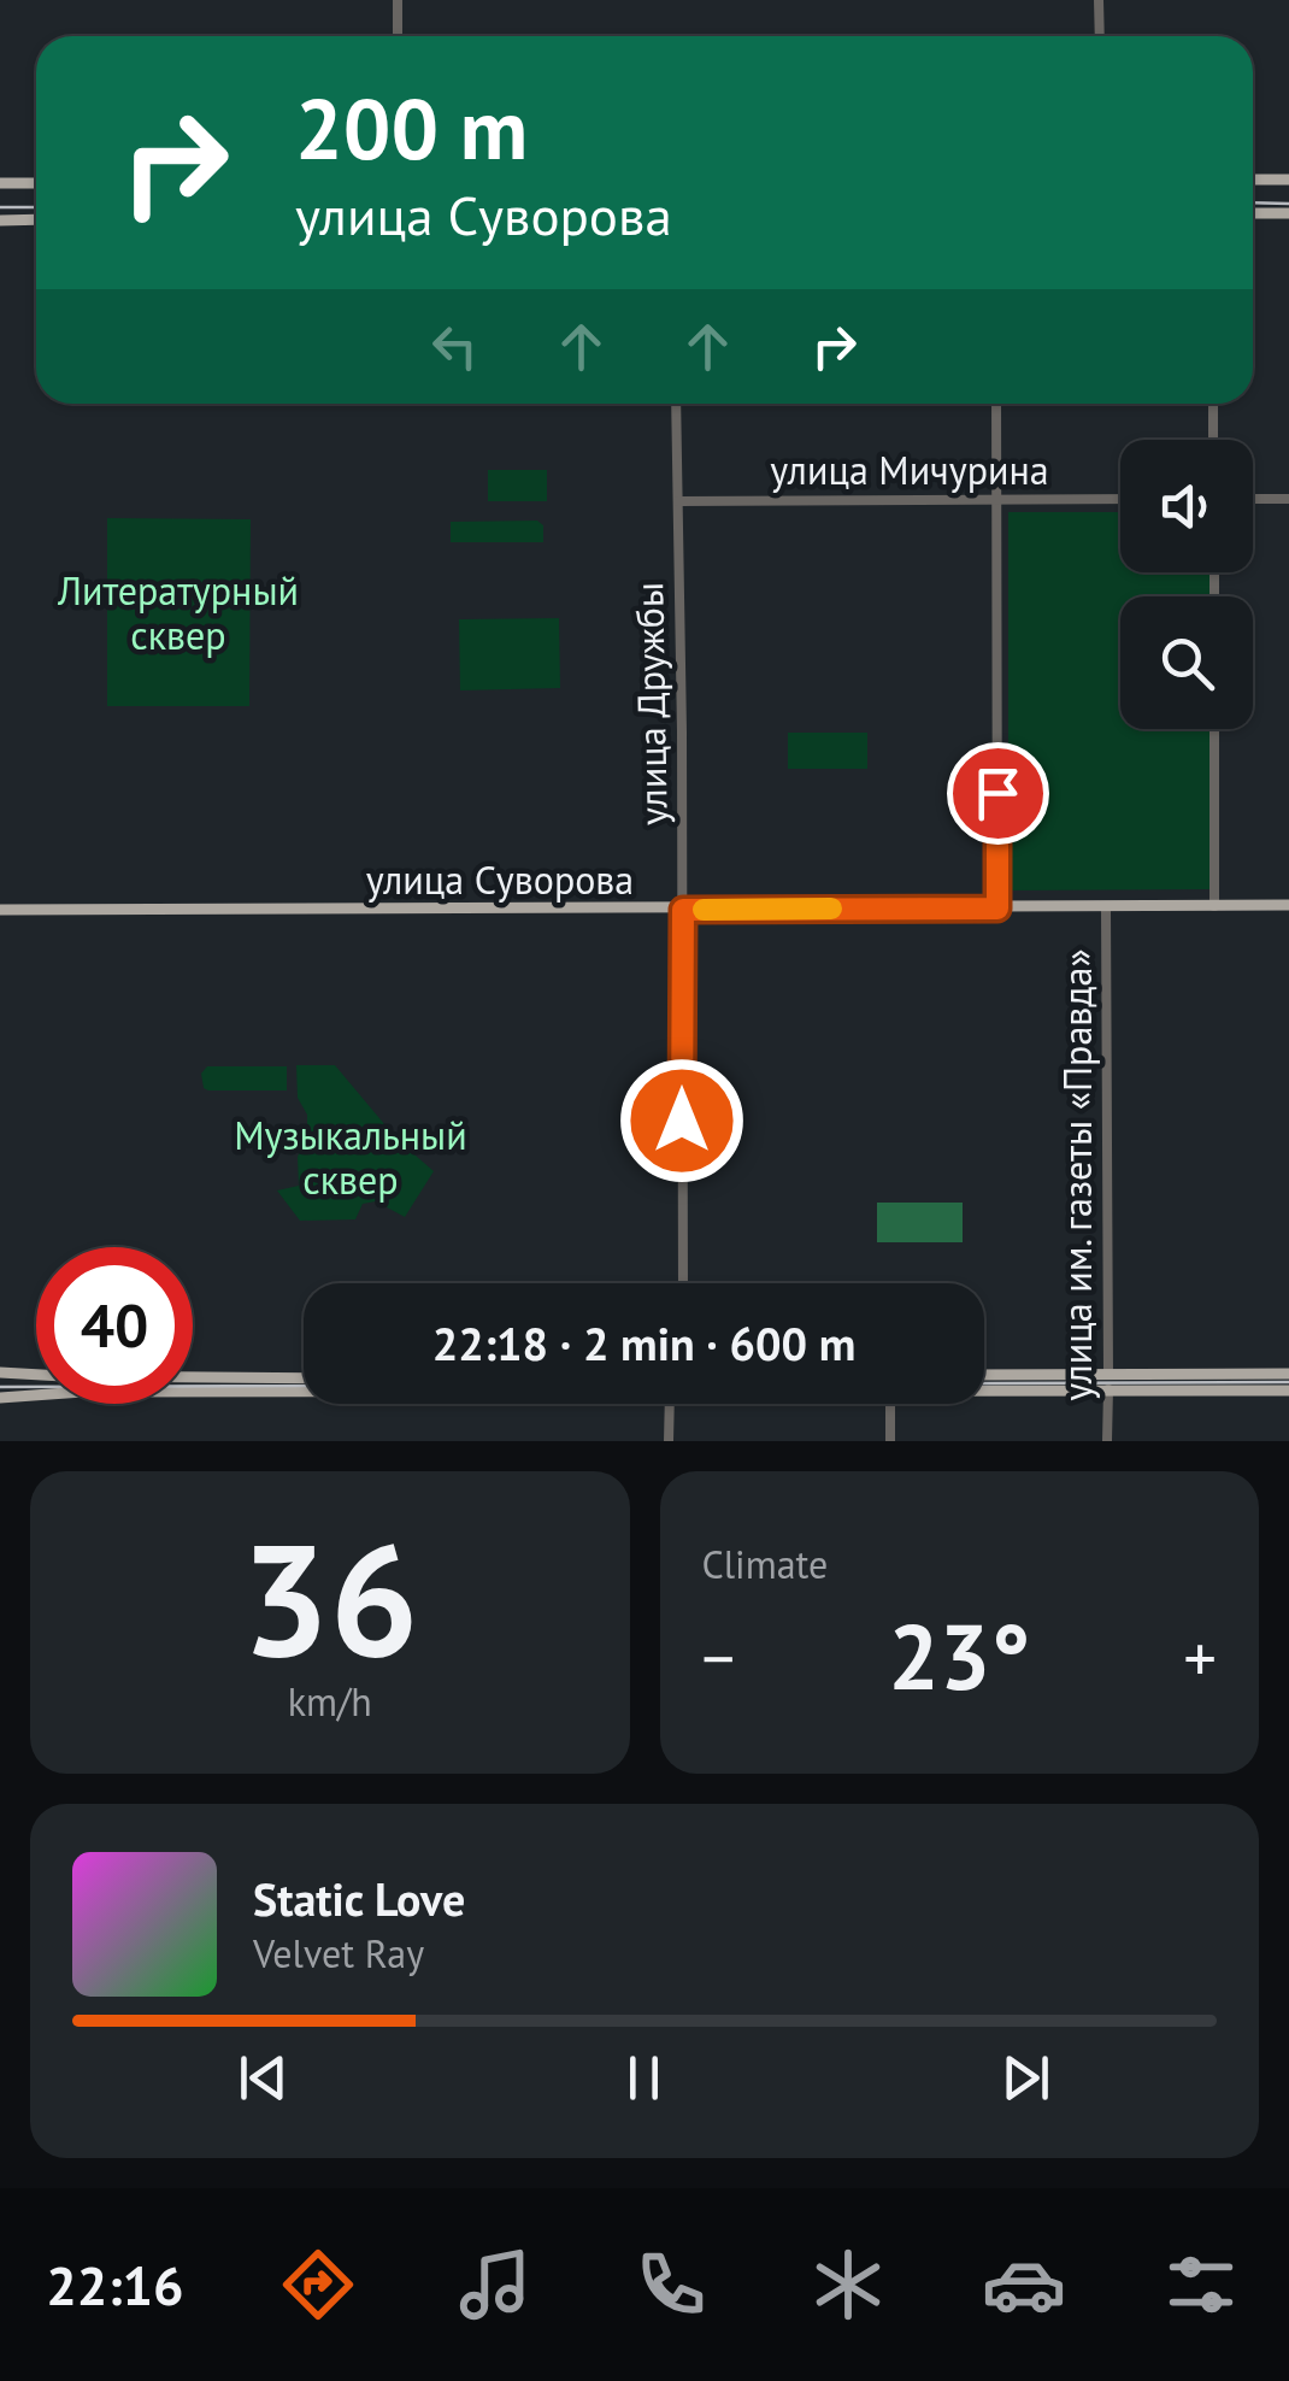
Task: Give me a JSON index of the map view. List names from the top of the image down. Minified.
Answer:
{"streets":{"main road":["улица Суворова","улица им. газеты «Правда»"],"street":["улица Мичурина","улица Дружбы"]},"crossings":[["улица Мичурина","улица Дружбы"],["улица Дружбы","улица Суворова"],["улица Суворова","улица им. газеты «Правда»"]],"parks":["Литературный сквер","Музыкальный сквер"],"page":{"turn":["200 m","улица Суворова"],"limit":"40","trip":"22:18 · 2 min · 600 m","tile":[["36","km/h"],"Climate"],"heat":["−","23°","+"],"song":["Static Love","Velvet Ray"],"tabs":"22:16"}}
